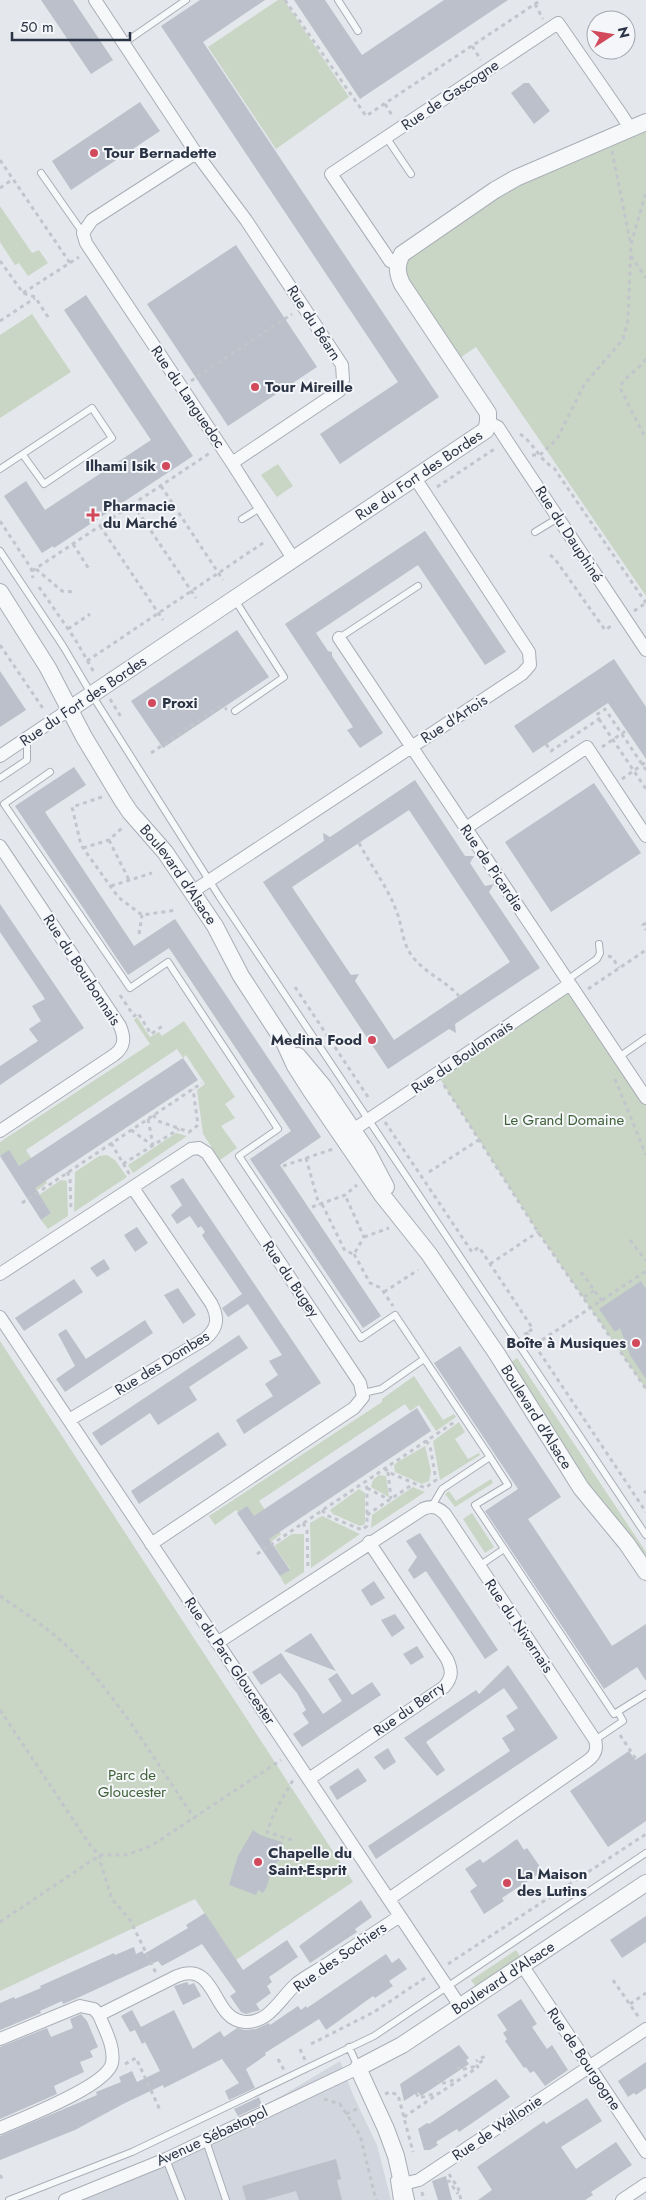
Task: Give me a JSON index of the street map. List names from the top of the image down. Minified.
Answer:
{"streets":{"street":["Rue de Gascogne","Rue du Béarn","Rue du Languedoc","Rue du Fort des Bordes","Rue du Dauphiné","Rue d'Artois","Rue de Picardie","Boulevard d'Alsace","Rue du Bourbonnais","Rue du Boulonnais","Rue du Bugey","Rue des Dombes","Rue du Nivernais","Rue du Parc Gloucester","Rue du Berry","Rue des Sochiers","Rue de Bourgogne","Rue de Wallonie","Avenue Sébastopol"]},"crossings":[["Rue de Gascogne","Rue du Fort des Bordes"],["Rue du Béarn","Rue du Languedoc"],["Rue du Languedoc","Rue du Fort des Bordes"],["Rue du Fort des Bordes","Rue du Dauphiné"],["Rue du Fort des Bordes","Rue d'Artois"],["Rue du Fort des Bordes","Boulevard d'Alsace"],["Rue d'Artois","Rue de Picardie"],["Rue d'Artois","Boulevard d'Alsace"],["Rue de Picardie","Rue du Boulonnais"],["Boulevard d'Alsace","Rue du Boulonnais"],["Boulevard d'Alsace","Rue du Parc Gloucester"],["Boulevard d'Alsace","Rue de Bourgogne"],["Boulevard d'Alsace","Avenue Sébastopol"],["Rue du Bugey","Rue des Dombes"],["Rue des Dombes","Rue du Parc Gloucester"],["Rue du Parc Gloucester","Rue du Berry"],["Rue du Parc Gloucester","Rue des Sochiers"],["Rue de Bourgogne","Rue de Wallonie"]],"parks":["Le Grand Domaine","Parc de Gloucester"],"places":{"other":["Tour Bernadette","Tour Mireille","Ilhami Isik","Proxi","Medina Food","Boîte à Musiques","Chapelle du Saint-Esprit","La Maison des Lutins"],"health":["Pharmacie du Marché"]},"scale_bar":"50 m","north":"right"}
